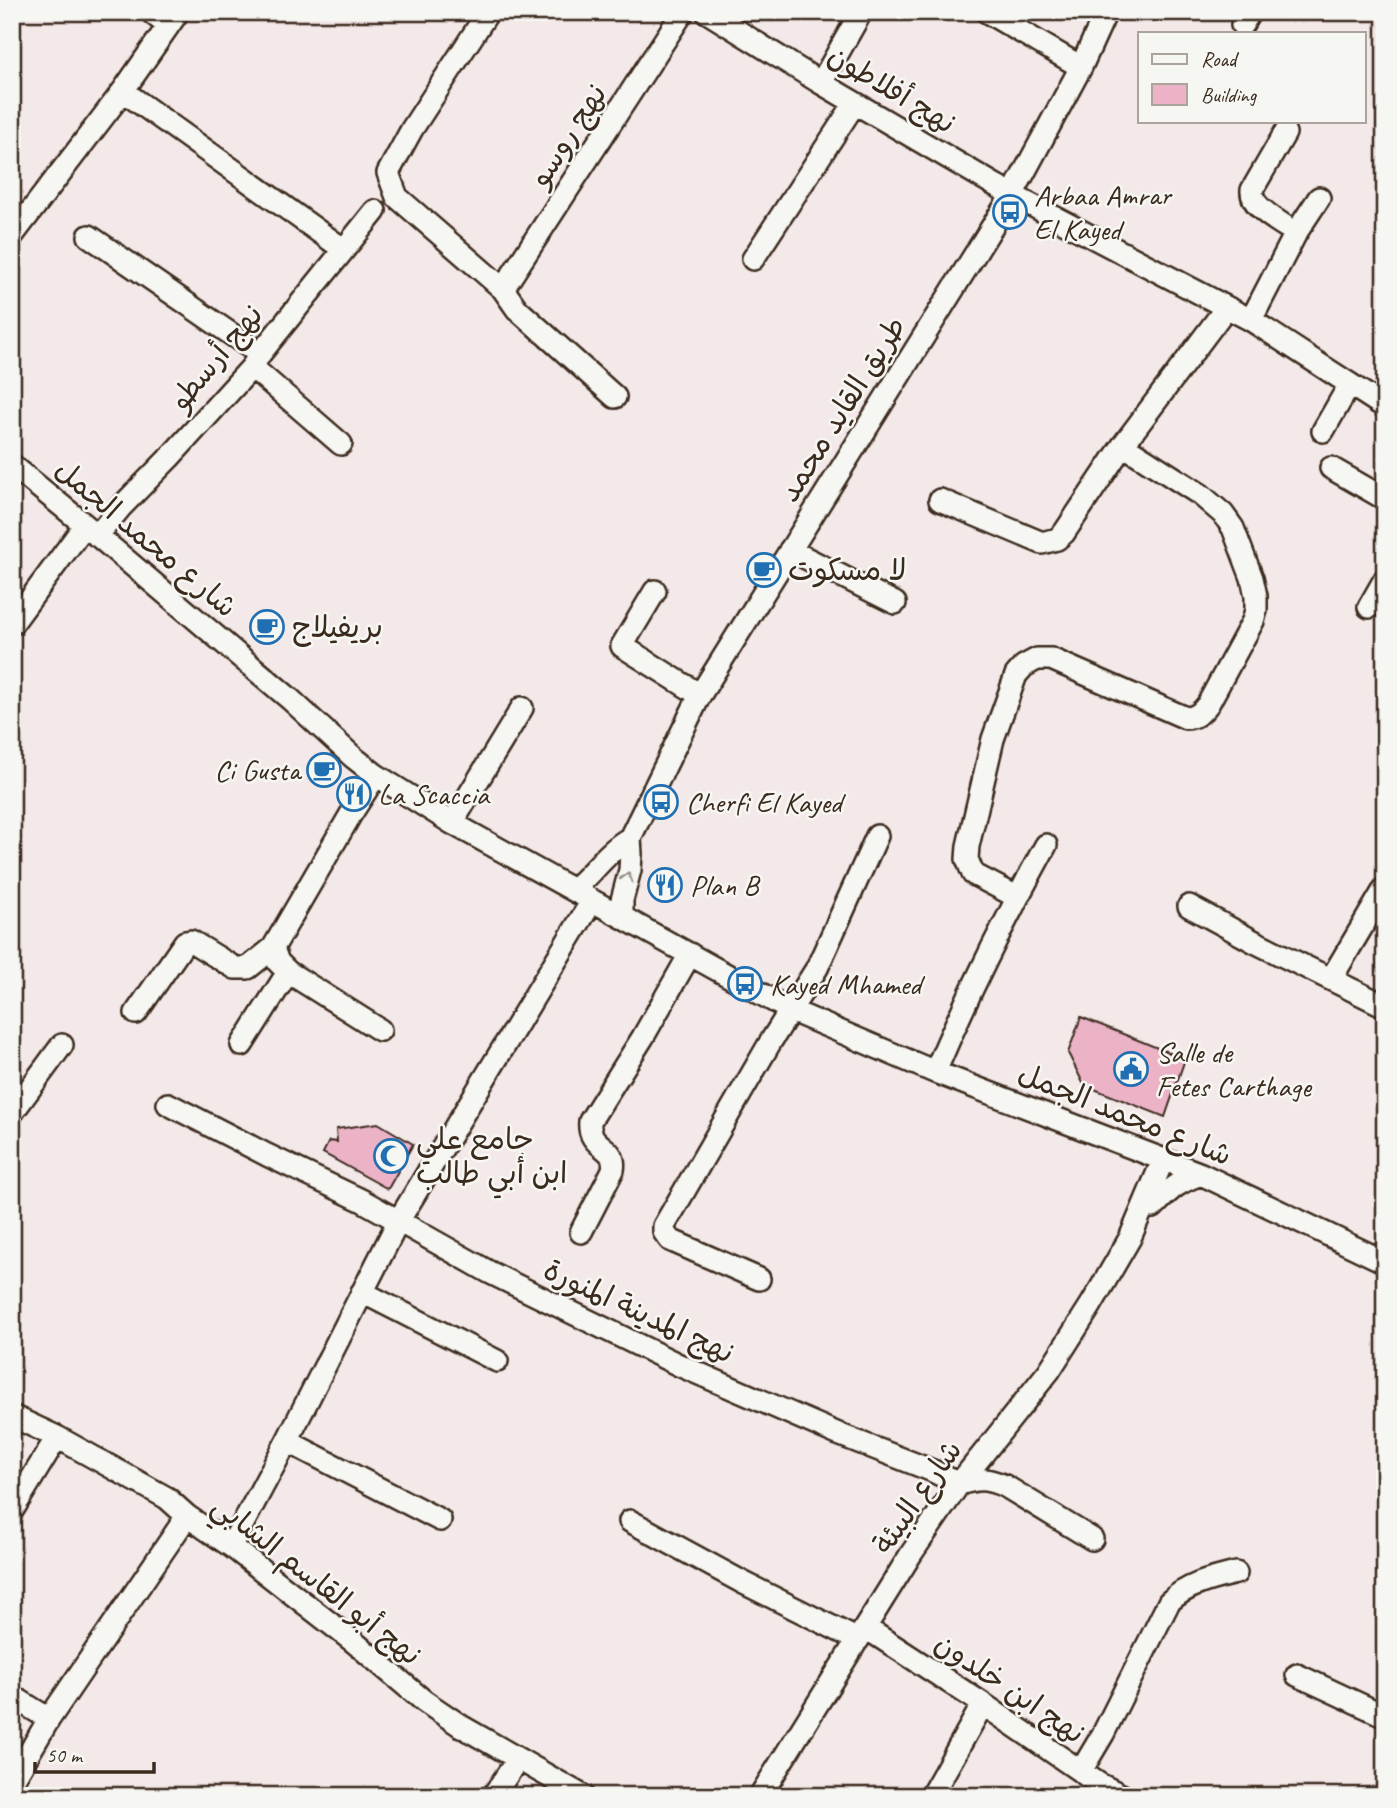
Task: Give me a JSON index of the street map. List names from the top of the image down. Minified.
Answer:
{"streets":{"street":["نهج أفلاطون","نهج روسو","نهج أرسطو","طريق القايد محمد","شارع محمد الجمل","نهج المدينة المنورة","شارع البيئة","نهج أبو القاسم الشابي","نهج ابن خلدون"]},"crossings":[["نهج أفلاطون","طريق القايد محمد"],["نهج أرسطو","شارع محمد الجمل"],["طريق القايد محمد","شارع محمد الجمل"],["شارع محمد الجمل","شارع البيئة"],["نهج المدينة المنورة","شارع البيئة"],["شارع البيئة","نهج ابن خلدون"]],"places":{"bus stop":["Arbaa Amrar El Kayed","Cherfi El Kayed","Kayed Mhamed"],"cafe":["لا مسكوت","بريفيلاج","Ci Gusta"],"restaurant":["La Scaccia","Plan B"],"public building":["Salle de Fetes Carthage"],"mosque":["جامع علي ابن أبي طالب"]},"legend":["Road","Building"],"scale_bar":"50 m"}
